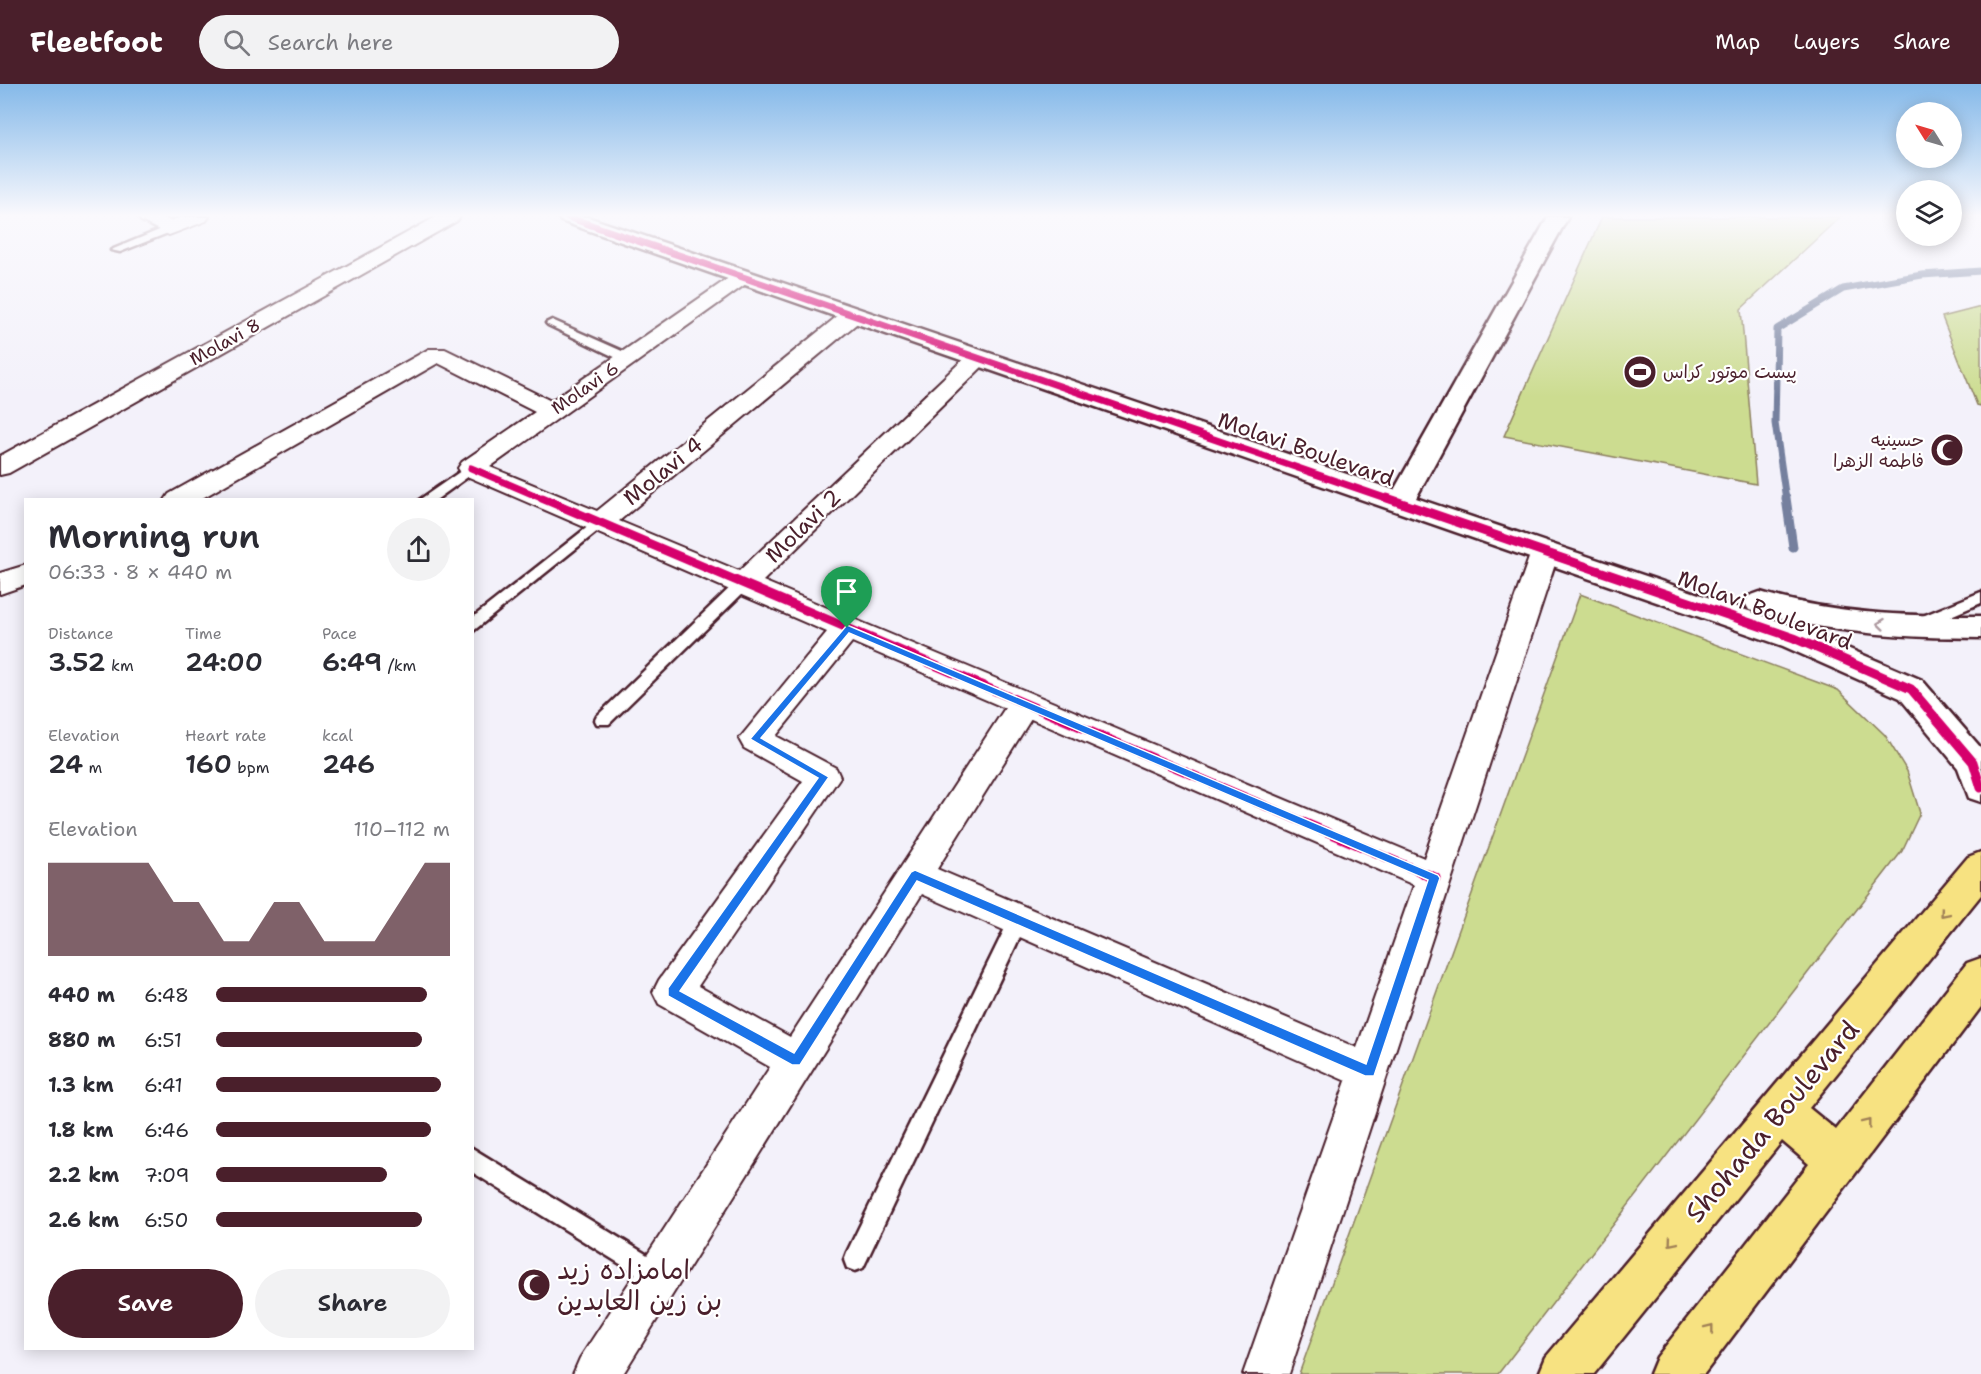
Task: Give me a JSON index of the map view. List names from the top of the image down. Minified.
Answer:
{"streets":{"main road":["Shohada Boulevard"],"street":["Molavi 8","Molavi 6","Molavi Boulevard","Molavi 4","Molavi 2"]},"crossings":[["Molavi 6","Molavi Boulevard"],["Molavi Boulevard","Molavi 4"],["Molavi Boulevard","Molavi 2"]],"places":{"sports":["پیست موتور کراس"],"mosque":["حسینیه فاطمه الزهرا","امامزاده زید بن زین العابدین"]},"north":"top left","page":{"header":"Fleetfoot","search":"Search here","nav":["Map","Layers","Share"],"heading":["Morning run","06:33 · 8 × 440 m"],"stats":[["Distance","3.52 km"],["Time","24:00"],["Pace","6:49 /km"],["Elevation","24 m"],["Heart rate","160 bpm"],["kcal","246"]],"chart":["Elevation","110–112 m"],"list":[{"name":"440 m","note":"6:48"},{"name":"880 m","note":"6:51"},{"name":"1.3 km","note":"6:41"},{"name":"1.8 km","note":"6:46"},{"name":"2.2 km","note":"7:09"},{"name":"2.6 km","note":"6:50"}],"buttons":["Save","Share"]}}
